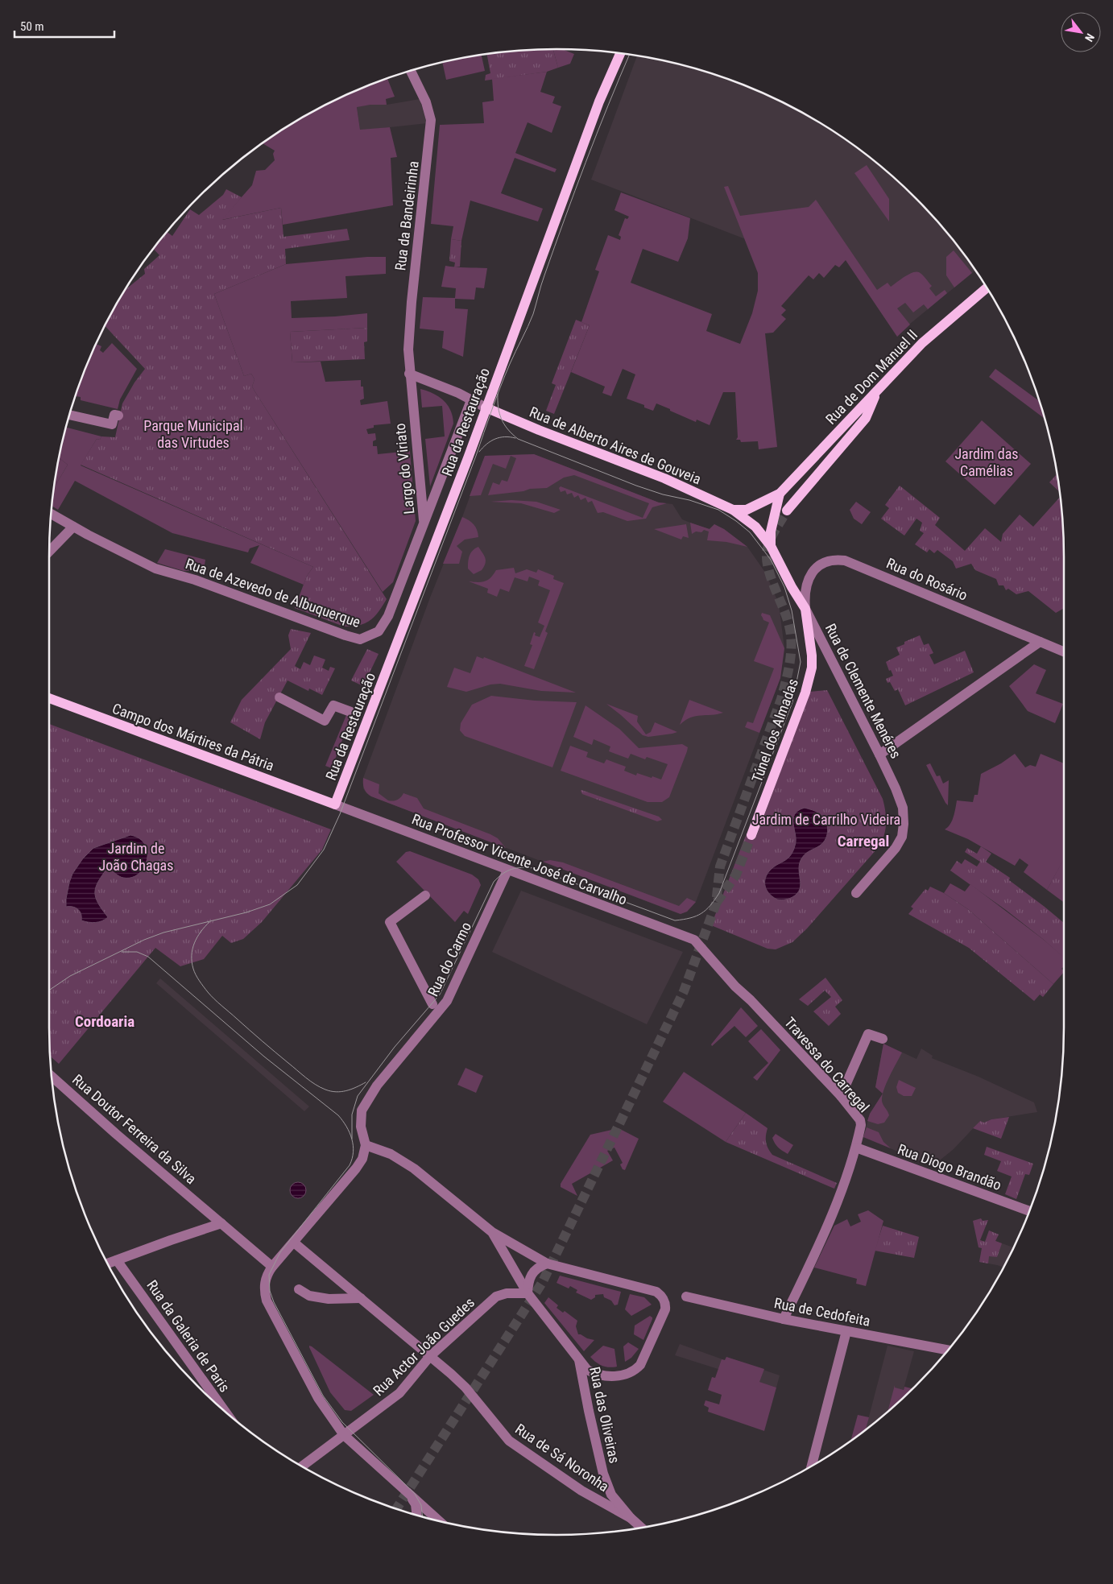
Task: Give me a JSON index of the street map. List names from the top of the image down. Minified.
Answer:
{"streets":{"main road":["Rua de Dom Manuel II","Rua da Restauração","Rua de Alberto Aires de Gouveia","Rua de Clemente Menéres","Túnel dos Almadas","Campo dos Mártires da Pátria"],"street":["Rua da Bandeirinha","Largo do Viriato","Rua do Rosário","Rua de Azevedo de Albuquerque","Rua Professor Vicente José de Carvalho","Rua do Carmo","Travessa do Carregal","Rua Doutor Ferreira da Silva","Rua Diogo Brandão","Rua de Cedofeita","Rua da Galeria de Paris","Rua Actor João Guedes","Rua das Oliveiras","Rua de Sá Noronha"]},"crossings":[["Rua da Bandeirinha","Largo do Viriato"],["Rua de Dom Manuel II","Rua de Alberto Aires de Gouveia"],["Rua de Dom Manuel II","Rua de Clemente Menéres"],["Rua da Restauração","Rua de Alberto Aires de Gouveia"],["Rua da Restauração","Campo dos Mártires da Pátria"],["Rua da Restauração","Rua Professor Vicente José de Carvalho"],["Rua de Alberto Aires de Gouveia","Rua de Clemente Menéres"],["Largo do Viriato","Rua de Azevedo de Albuquerque"],["Rua do Rosário","Rua de Clemente Menéres"],["Rua do Rosário","Túnel dos Almadas"],["Rua de Clemente Menéres","Túnel dos Almadas"],["Campo dos Mártires da Pátria","Rua Professor Vicente José de Carvalho"],["Rua Professor Vicente José de Carvalho","Rua do Carmo"],["Rua Professor Vicente José de Carvalho","Travessa do Carregal"],["Travessa do Carregal","Rua Diogo Brandão"],["Travessa do Carregal","Rua de Cedofeita"],["Rua Actor João Guedes","Rua de Sá Noronha"],["Rua das Oliveiras","Rua de Sá Noronha"]],"districts":["Carregal","Cordoaria"],"parks":["Parque Municipal das Virtudes","Jardim das Camélias","Jardim de Carrilho Videira","Jardim de João Chagas"],"scale_bar":"50 m","north":"bottom right"}
